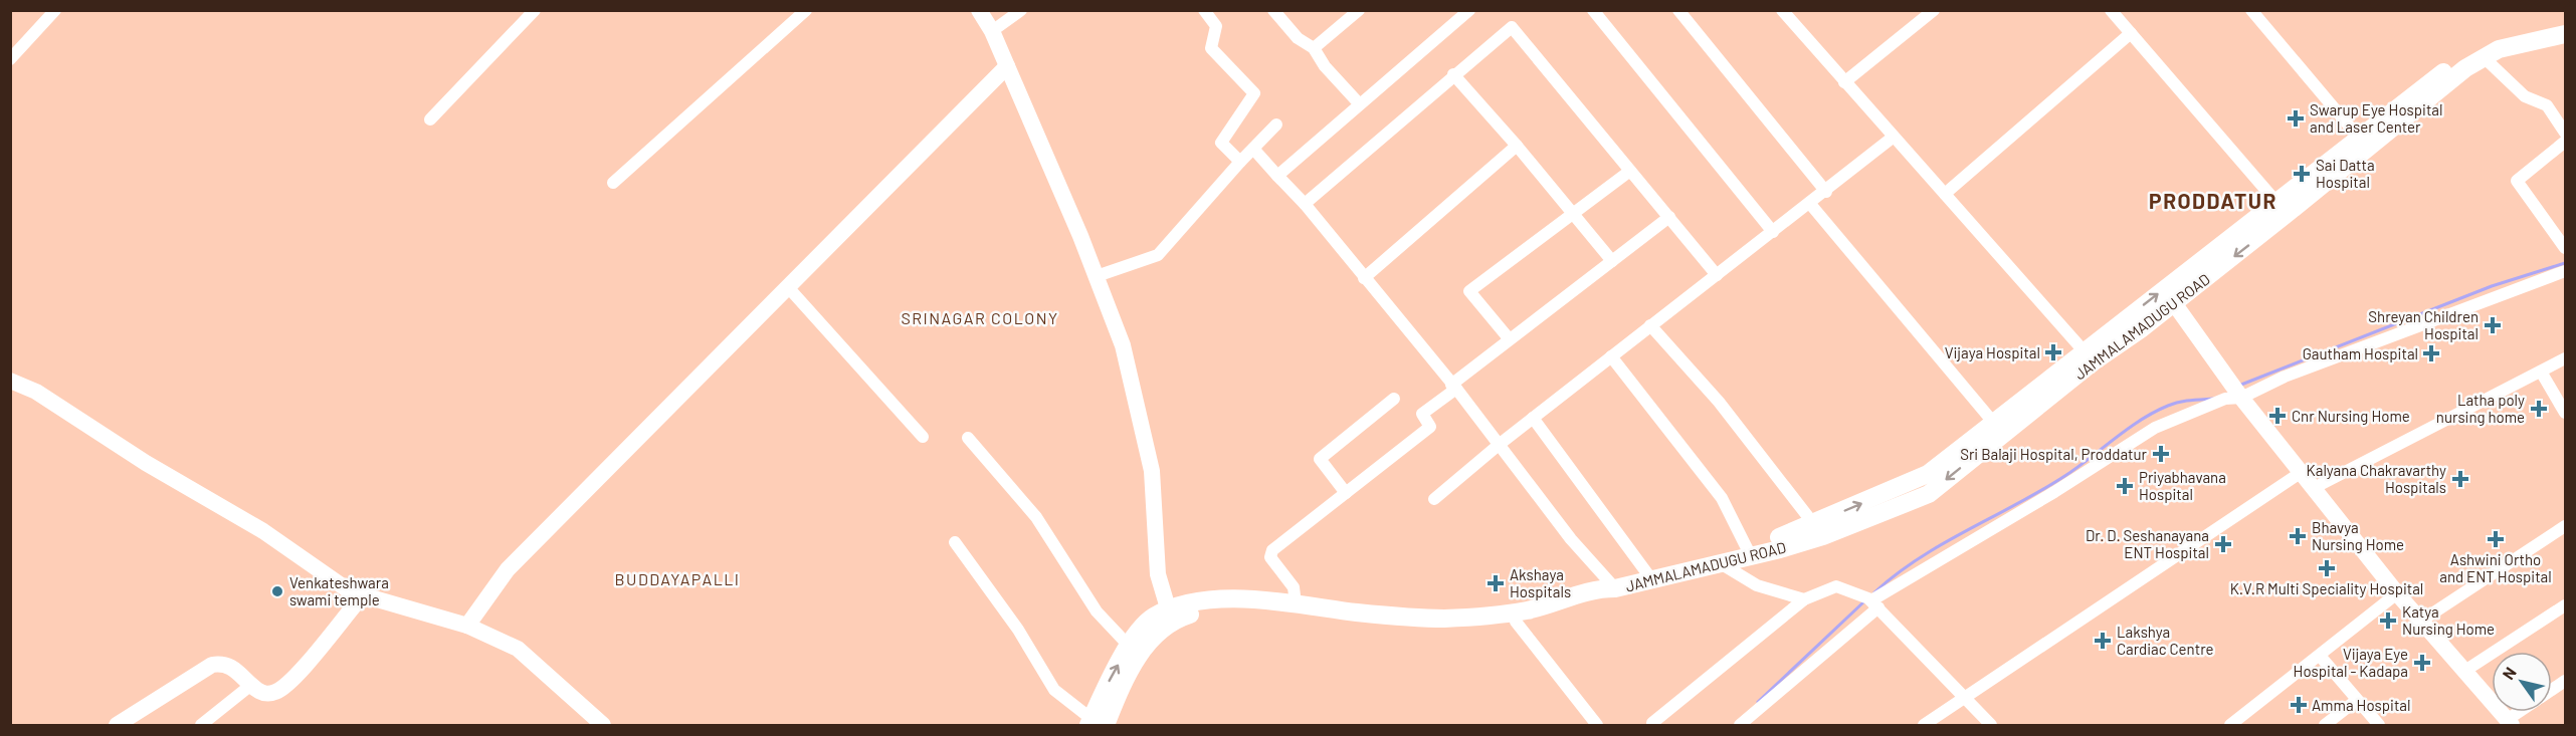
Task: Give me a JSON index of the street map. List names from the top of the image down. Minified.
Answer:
{"streets":{"main road":["JAMMALAMADUGU ROAD"]},"districts":["PRODDATUR","SRINAGAR COLONY","BUDDAYAPALLI"],"places":{"health":["Swarup Eye Hospital and Laser Center","Sai Datta Hospital","Shreyan Children Hospital","Vijaya Hospital","Gautham Hospital","Latha poly nursing home","Cnr Nursing Home","Sri Balaji Hospital, Proddatur","Kalyana Chakravarthy Hospitals","Priyabhavana Hospital","Bhavya Nursing Home","Ashwini Ortho and ENT Hospital","Dr. D. Seshanayana ENT Hospital","K.V.R Multi Speciality Hospital","Akshaya Hospitals","Katya Nursing Home","Lakshya Cardiac Centre","Vijaya Eye Hospital - Kadapa","Amma Hospital"],"other":["Venkateshwara swami temple"]},"north":"top left"}
